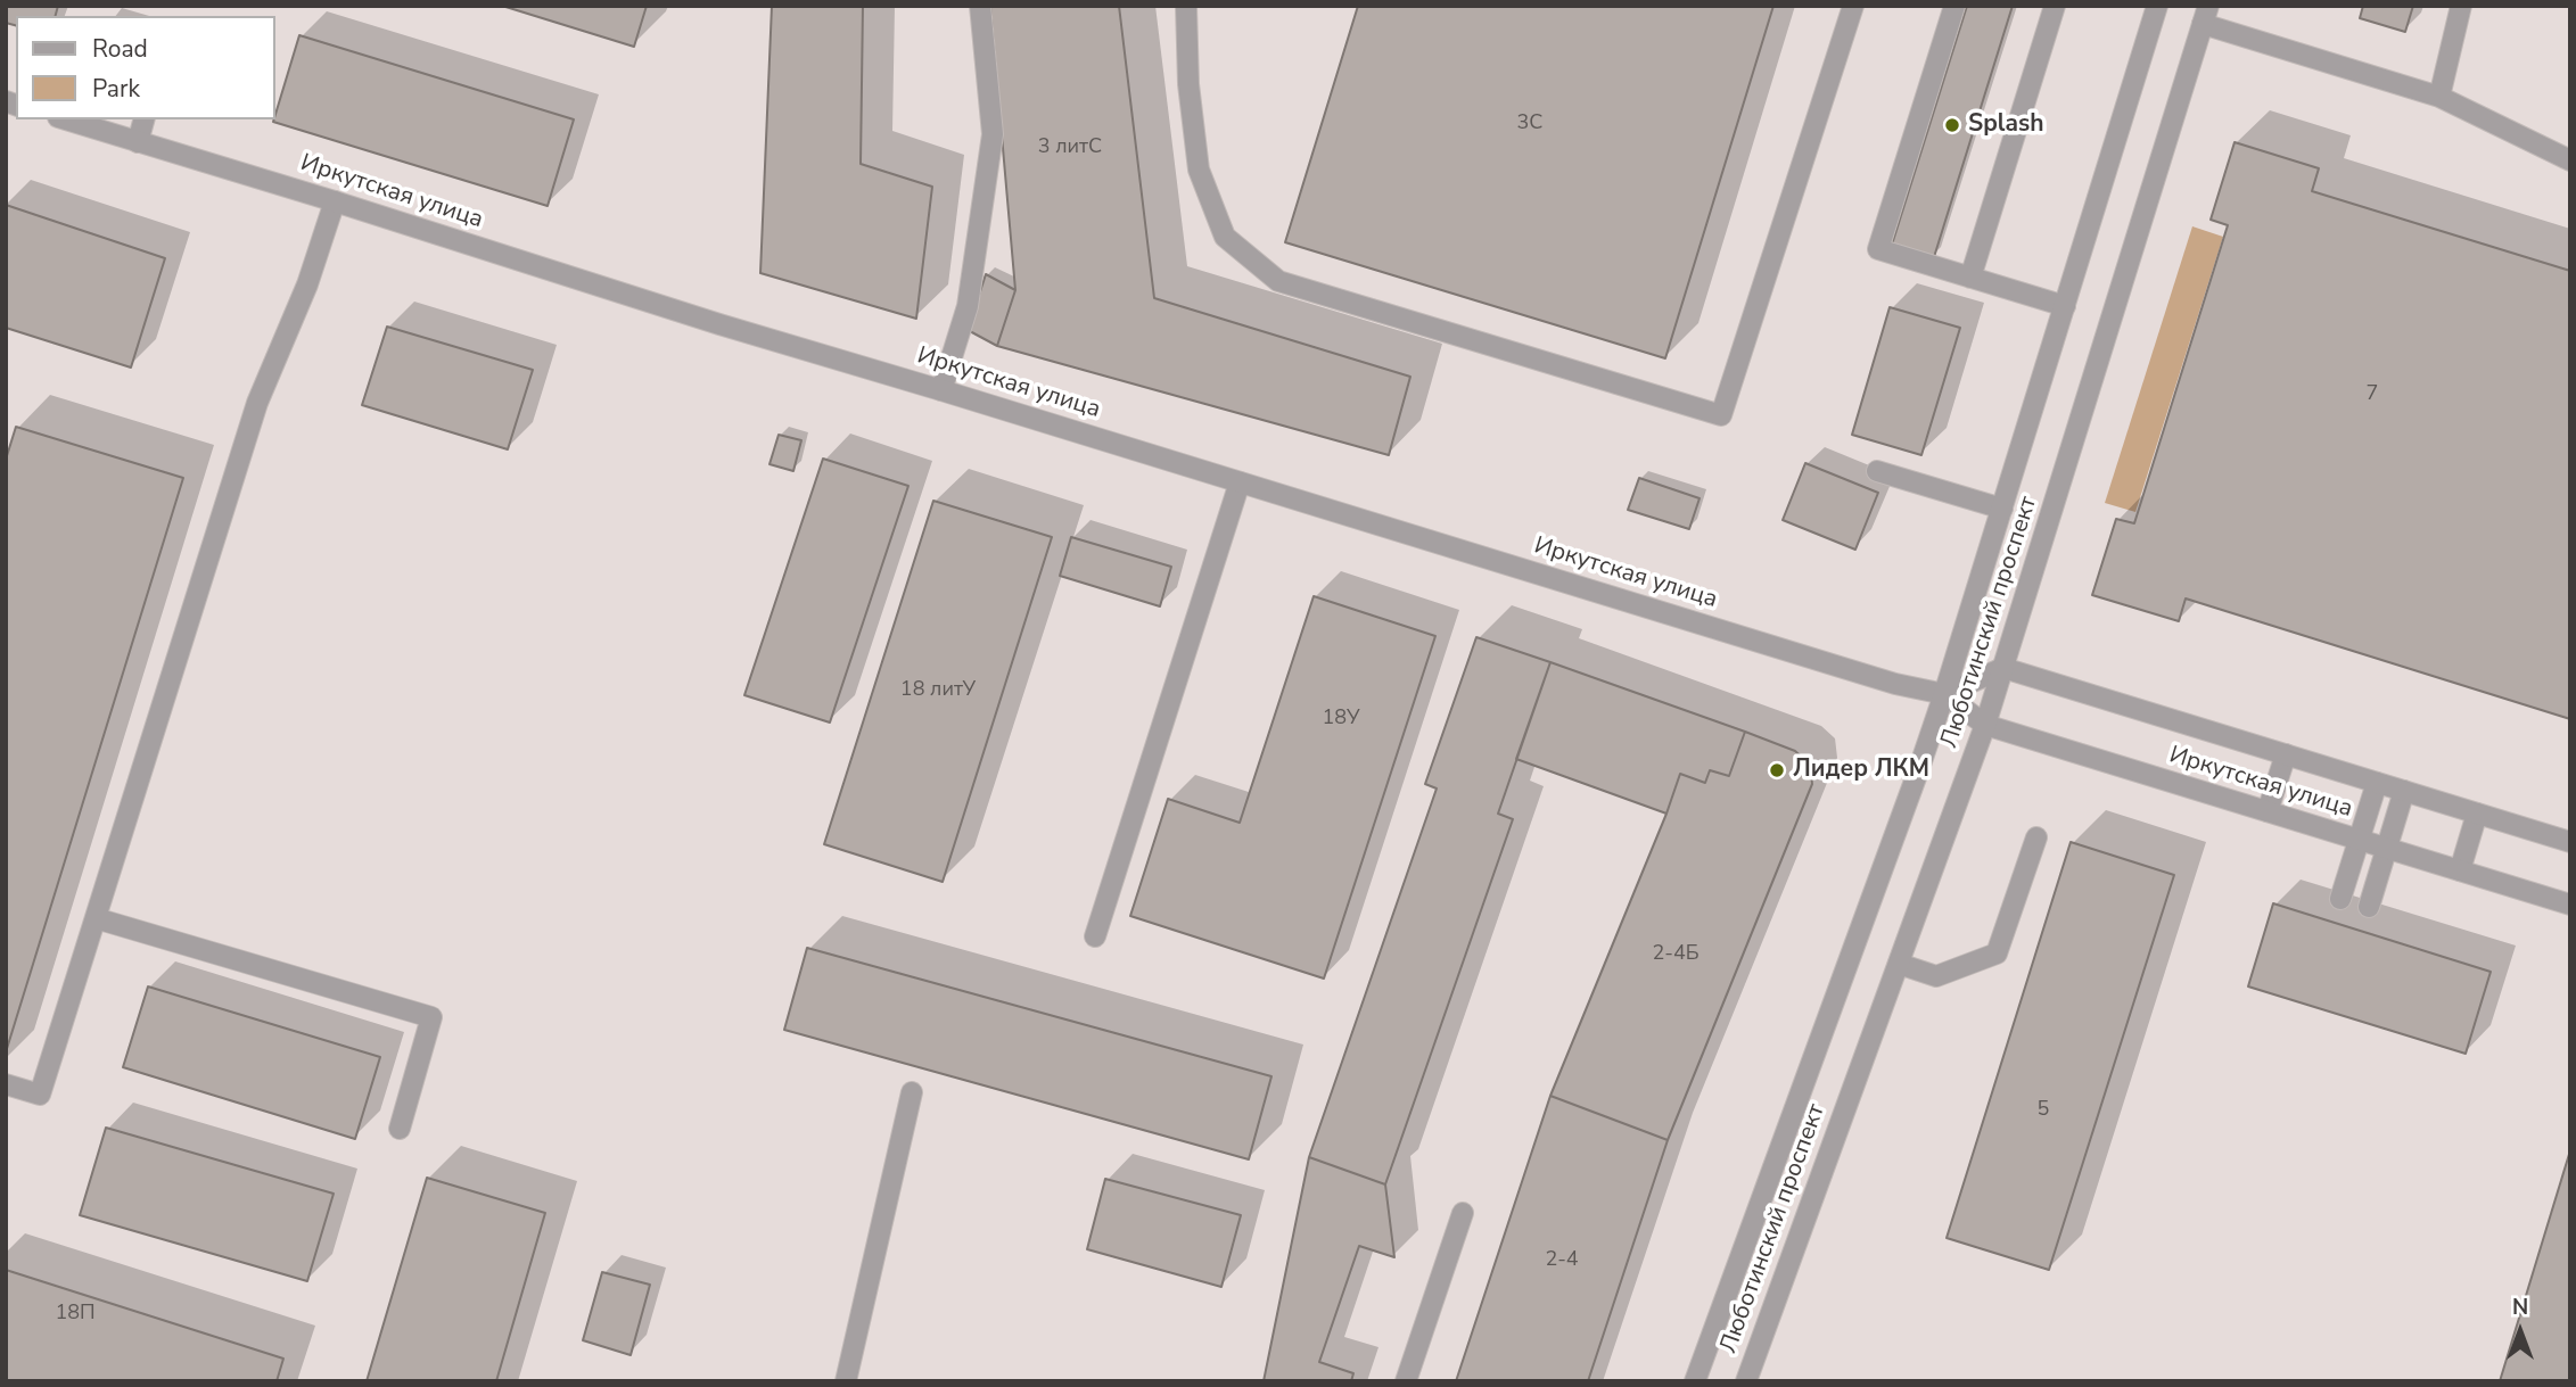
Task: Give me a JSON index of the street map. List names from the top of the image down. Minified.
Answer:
{"streets":{"street":["Иркутская улица","Люботинский проспект"]},"crossings":[["Иркутская улица","Люботинский проспект"]],"places":["Splash","Лидер ЛКМ"],"house_numbers":["3С","3 литС","7","18 литУ","18У","2-4Б","5","2-4","18П"],"legend":["Road","Park"],"north":"top"}
